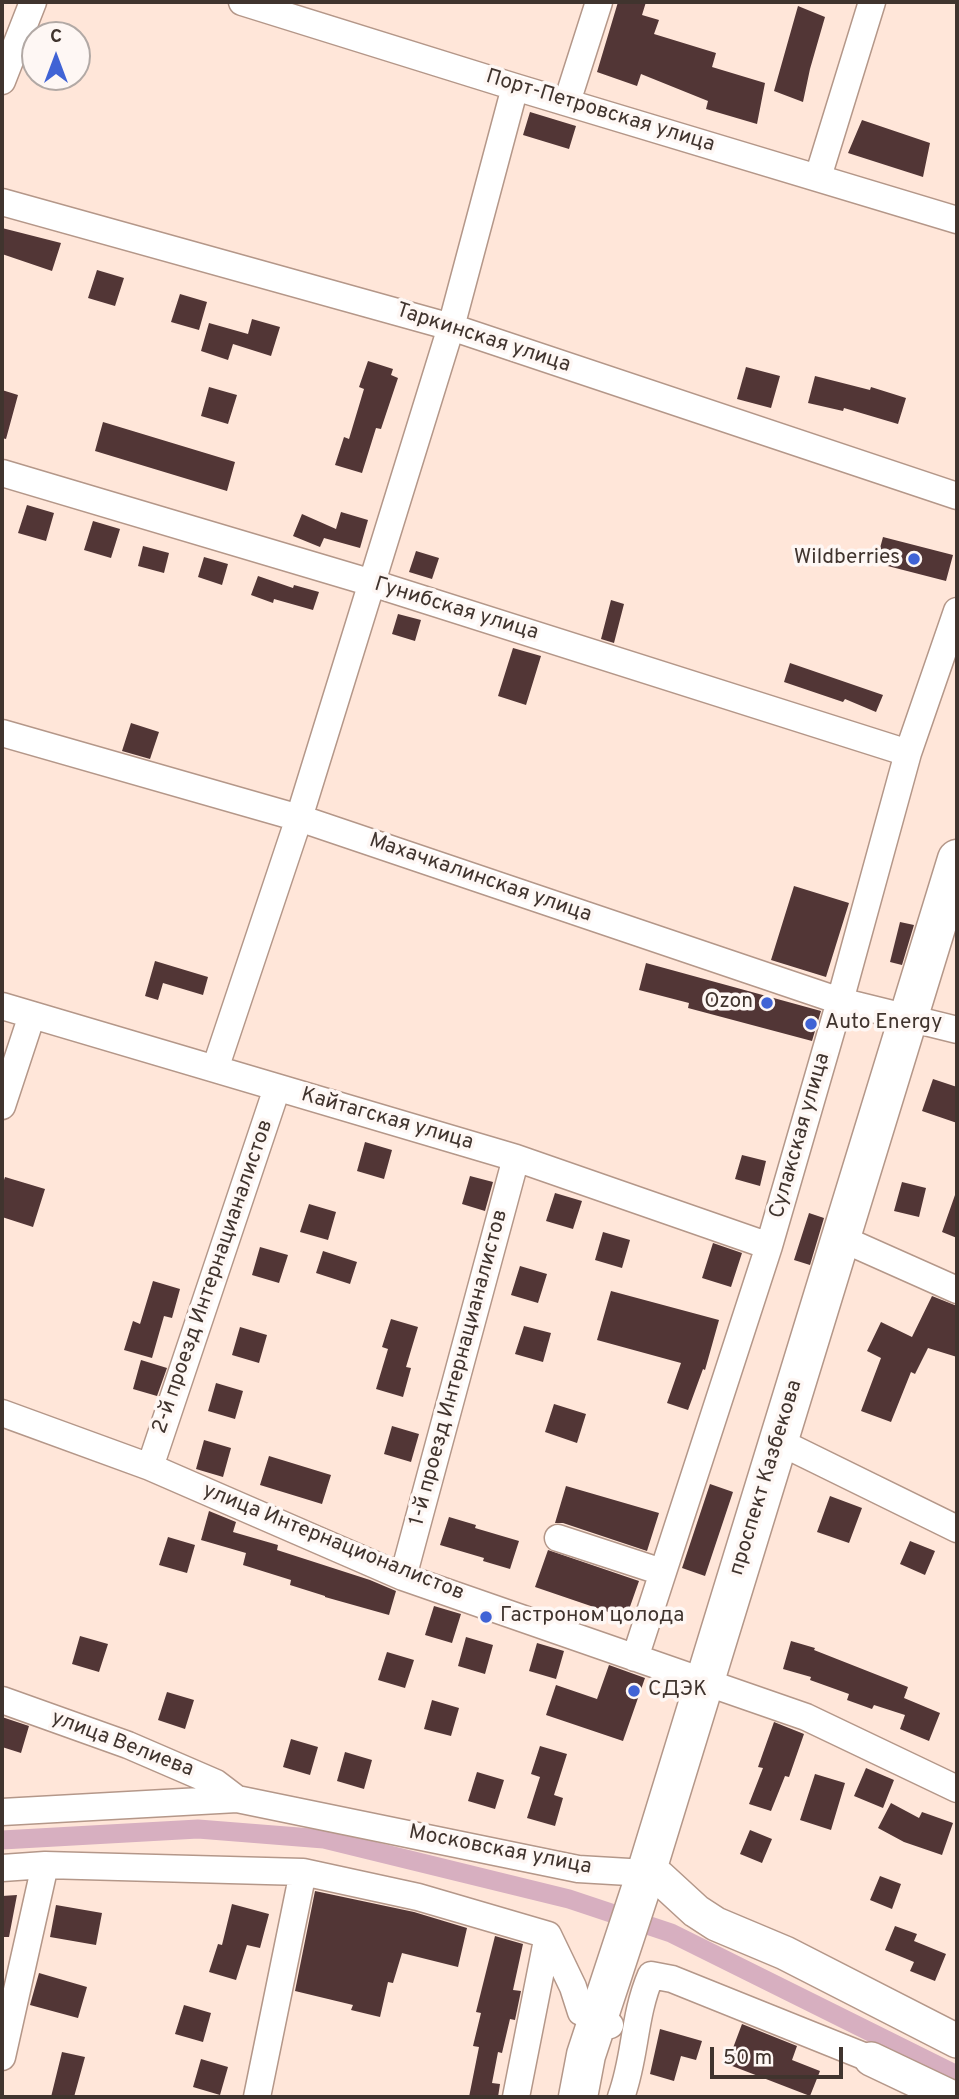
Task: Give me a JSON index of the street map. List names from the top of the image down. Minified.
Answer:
{"streets":{"highway":["проспект Казбекова"],"street":["Порт-Петровская улица","Таркинская улица","Гунибская улица","Махачкалинская улица","Кайтагская улица","Сулакская улица","2-й проезд Интернацианалистов","1-й проезд Интернацианалистов","улица Интернационалистов","улица Велиева","Московская улица"]},"crossings":[["Гунибская улица","Сулакская улица"],["Махачкалинская улица","Сулакская улица"],["Махачкалинская улица","проспект Казбекова"],["Кайтагская улица","Сулакская улица"],["Кайтагская улица","2-й проезд Интернацианалистов"],["Кайтагская улица","1-й проезд Интернацианалистов"],["Сулакская улица","улица Интернационалистов"],["2-й проезд Интернацианалистов","улица Интернационалистов"],["1-й проезд Интернацианалистов","улица Интернационалистов"],["проспект Казбекова","улица Интернационалистов"],["проспект Казбекова","Московская улица"],["улица Велиева","Московская улица"]],"places":["Wildberries","Ozon","Auto Energy","Гастроном цолода","СДЭК"],"scale_bar":"50 m","north":"top"}
